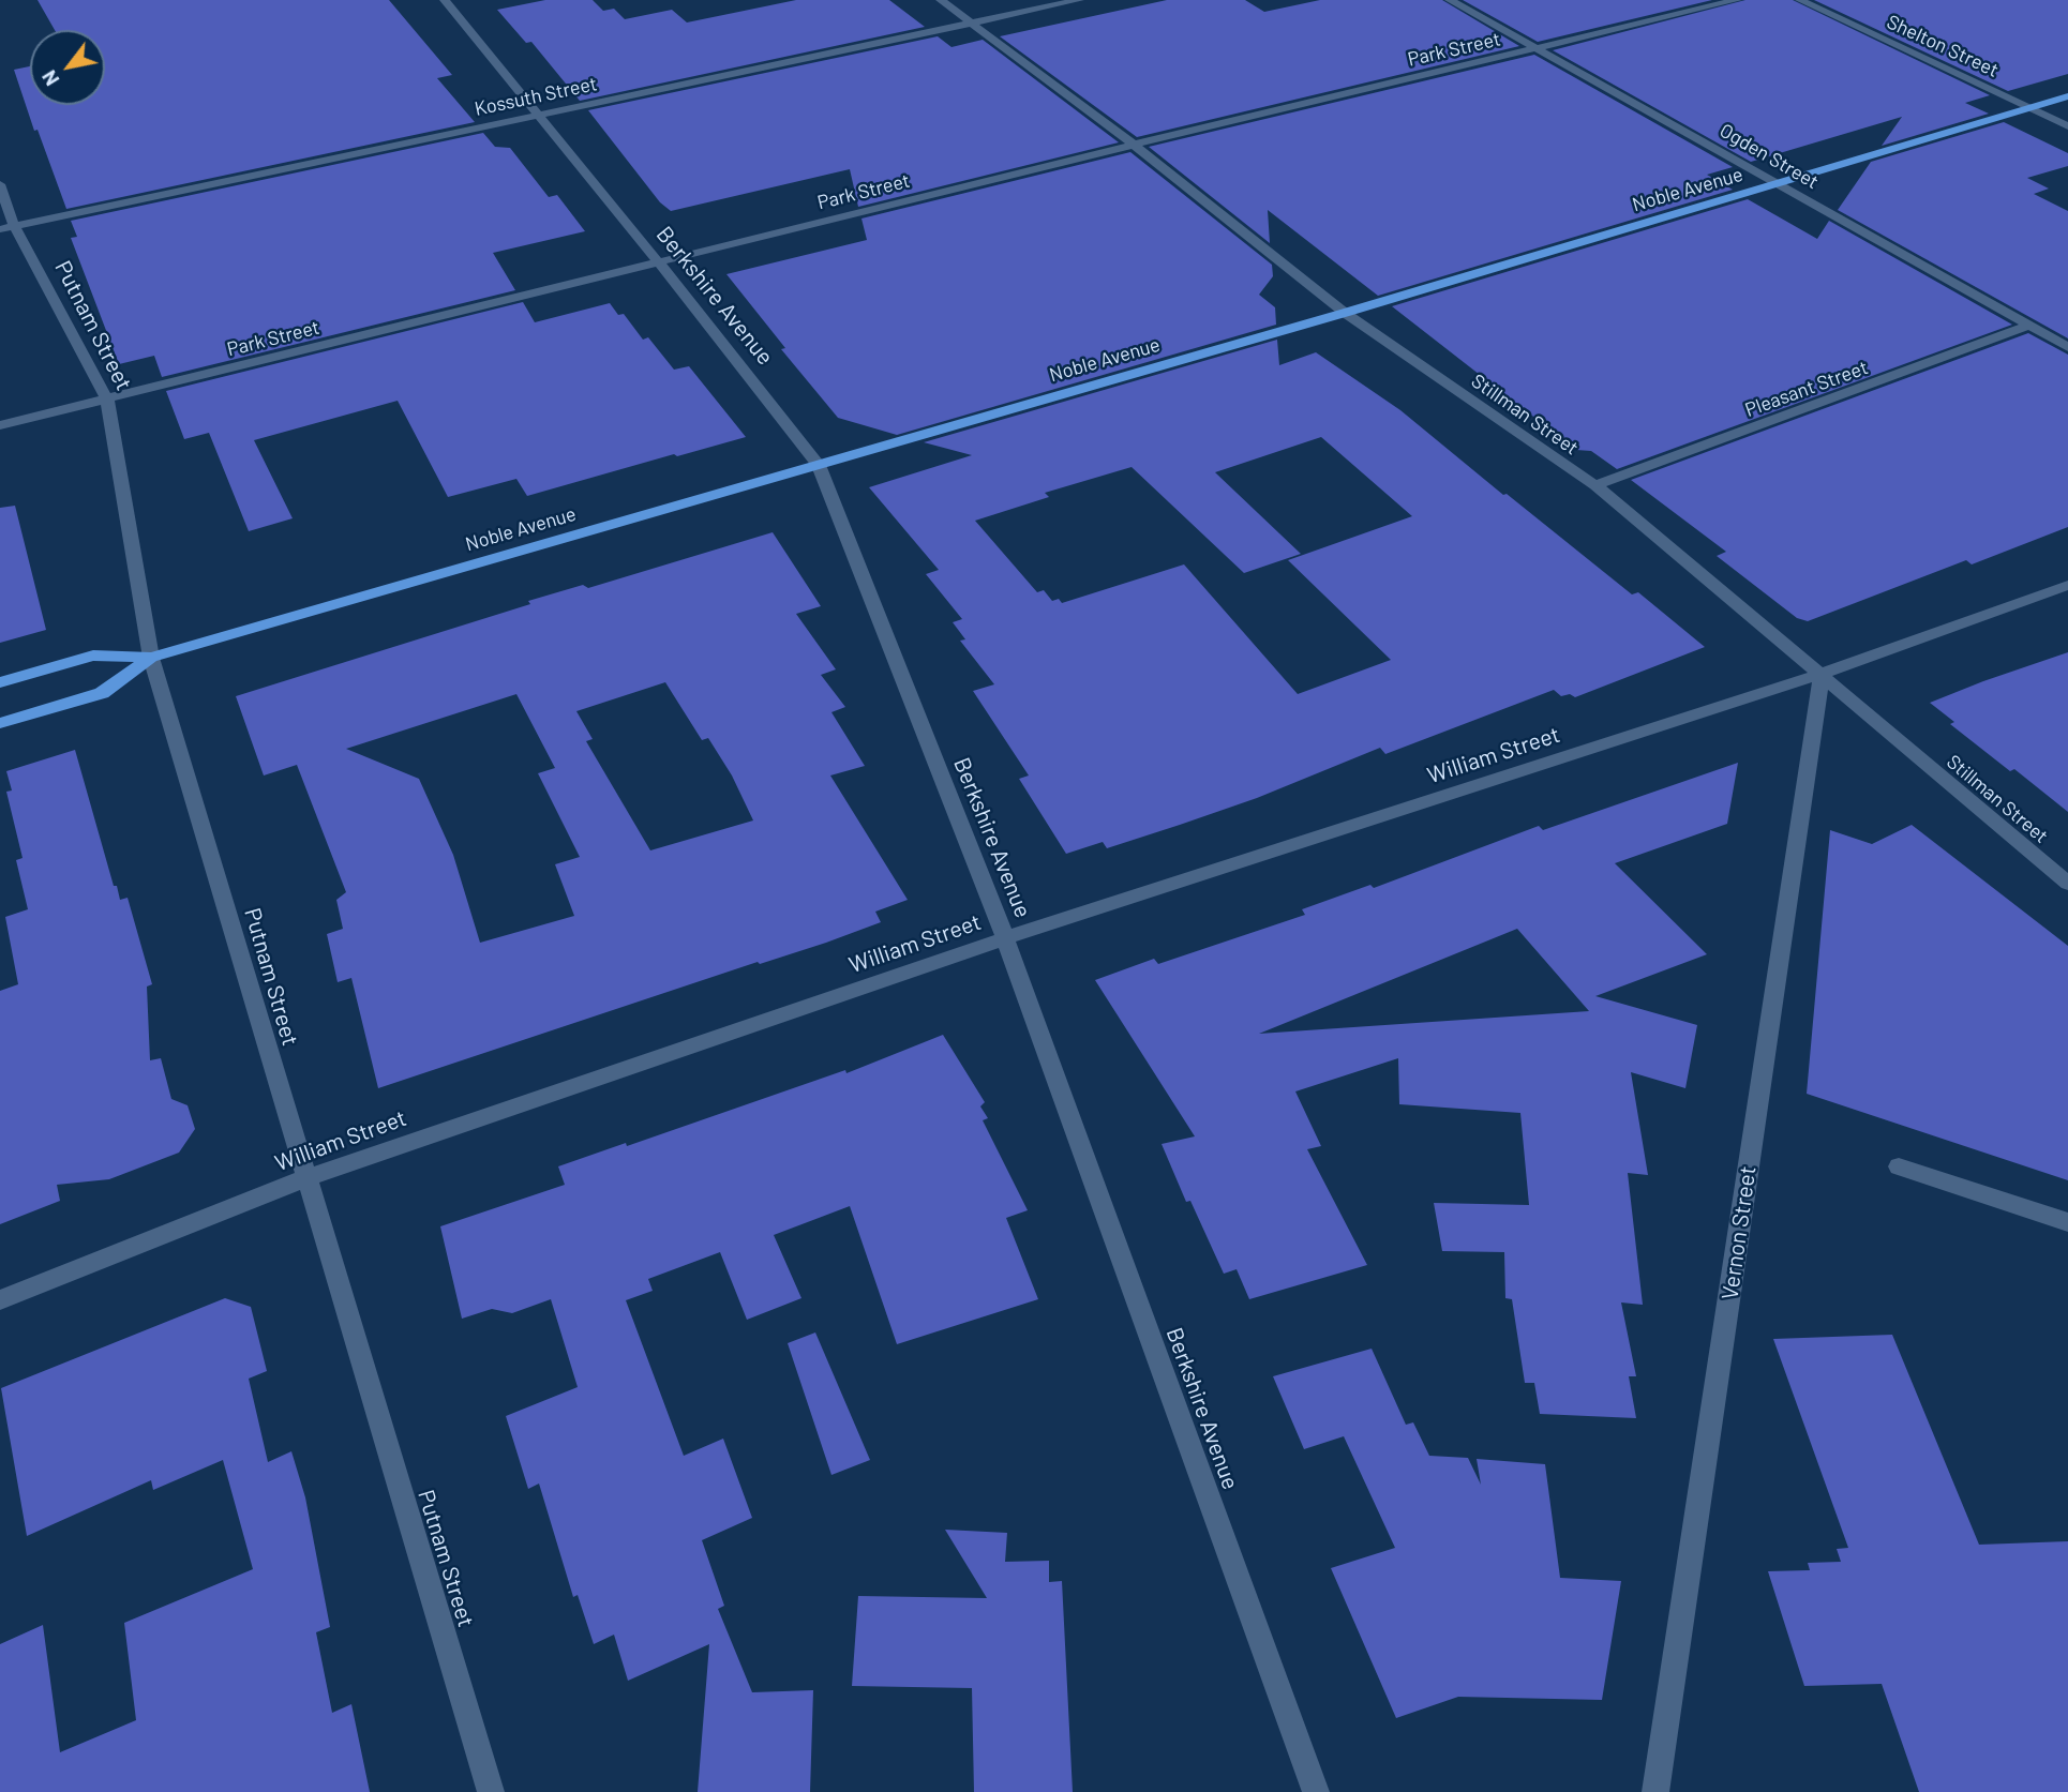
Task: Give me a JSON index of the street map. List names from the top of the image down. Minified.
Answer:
{"streets":{"main road":["Noble Avenue"],"street":["Shelton Street","Park Street","Kossuth Street","Ogden Street","Berkshire Avenue","Putnam Street","Pleasant Street","Stillman Street","William Street","Vernon Street"]},"crossings":[["Shelton Street","Noble Avenue"],["Park Street","Ogden Street"],["Park Street","Berkshire Avenue"],["Park Street","Putnam Street"],["Park Street","Stillman Street"],["Kossuth Street","Berkshire Avenue"],["Kossuth Street","Putnam Street"],["Kossuth Street","Stillman Street"],["Ogden Street","Noble Avenue"],["Ogden Street","Pleasant Street"],["Noble Avenue","Berkshire Avenue"],["Noble Avenue","Putnam Street"],["Noble Avenue","Stillman Street"],["Berkshire Avenue","William Street"],["Putnam Street","William Street"],["Pleasant Street","Stillman Street"],["Stillman Street","William Street"],["Stillman Street","Vernon Street"],["William Street","Vernon Street"]],"north":"bottom left"}
